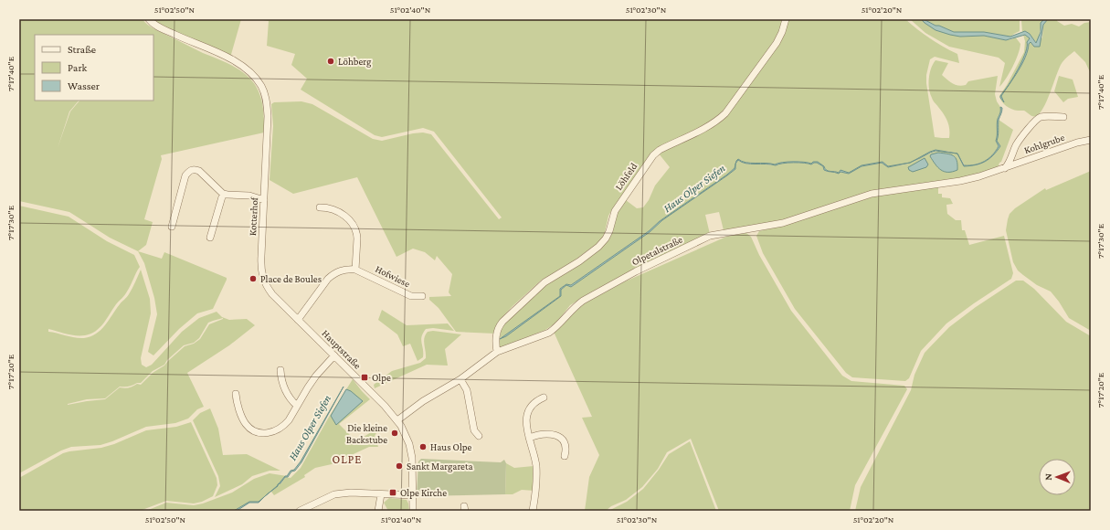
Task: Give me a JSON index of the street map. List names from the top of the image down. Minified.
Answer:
{"streets":{"street":["Kohlgrube","Löhfeld","Kotterhof","Olpetalstraße","Hofwiese","Hauptstraße"]},"crossings":[["Kohlgrube","Olpetalstraße"],["Löhfeld","Olpetalstraße"],["Kotterhof","Hauptstraße"],["Olpetalstraße","Hauptstraße"]],"districts":["OLPE"],"water":["Haus Olper Siefen"],"places":{"other":["Löhberg","Place de Boules","Die kleine Backstube","Haus Olpe","Sankt Margareta"],"transit":["Olpe","Olpe Kirche"]},"legend":["Straße","Park","Wasser"],"north":"left","coordinates":["51°02'50\"N","51°02'40\"N","51°02'30\"N","51°02'20\"N","7°17'40\"E","7°17'30\"E","7°17'20\"E"]}
